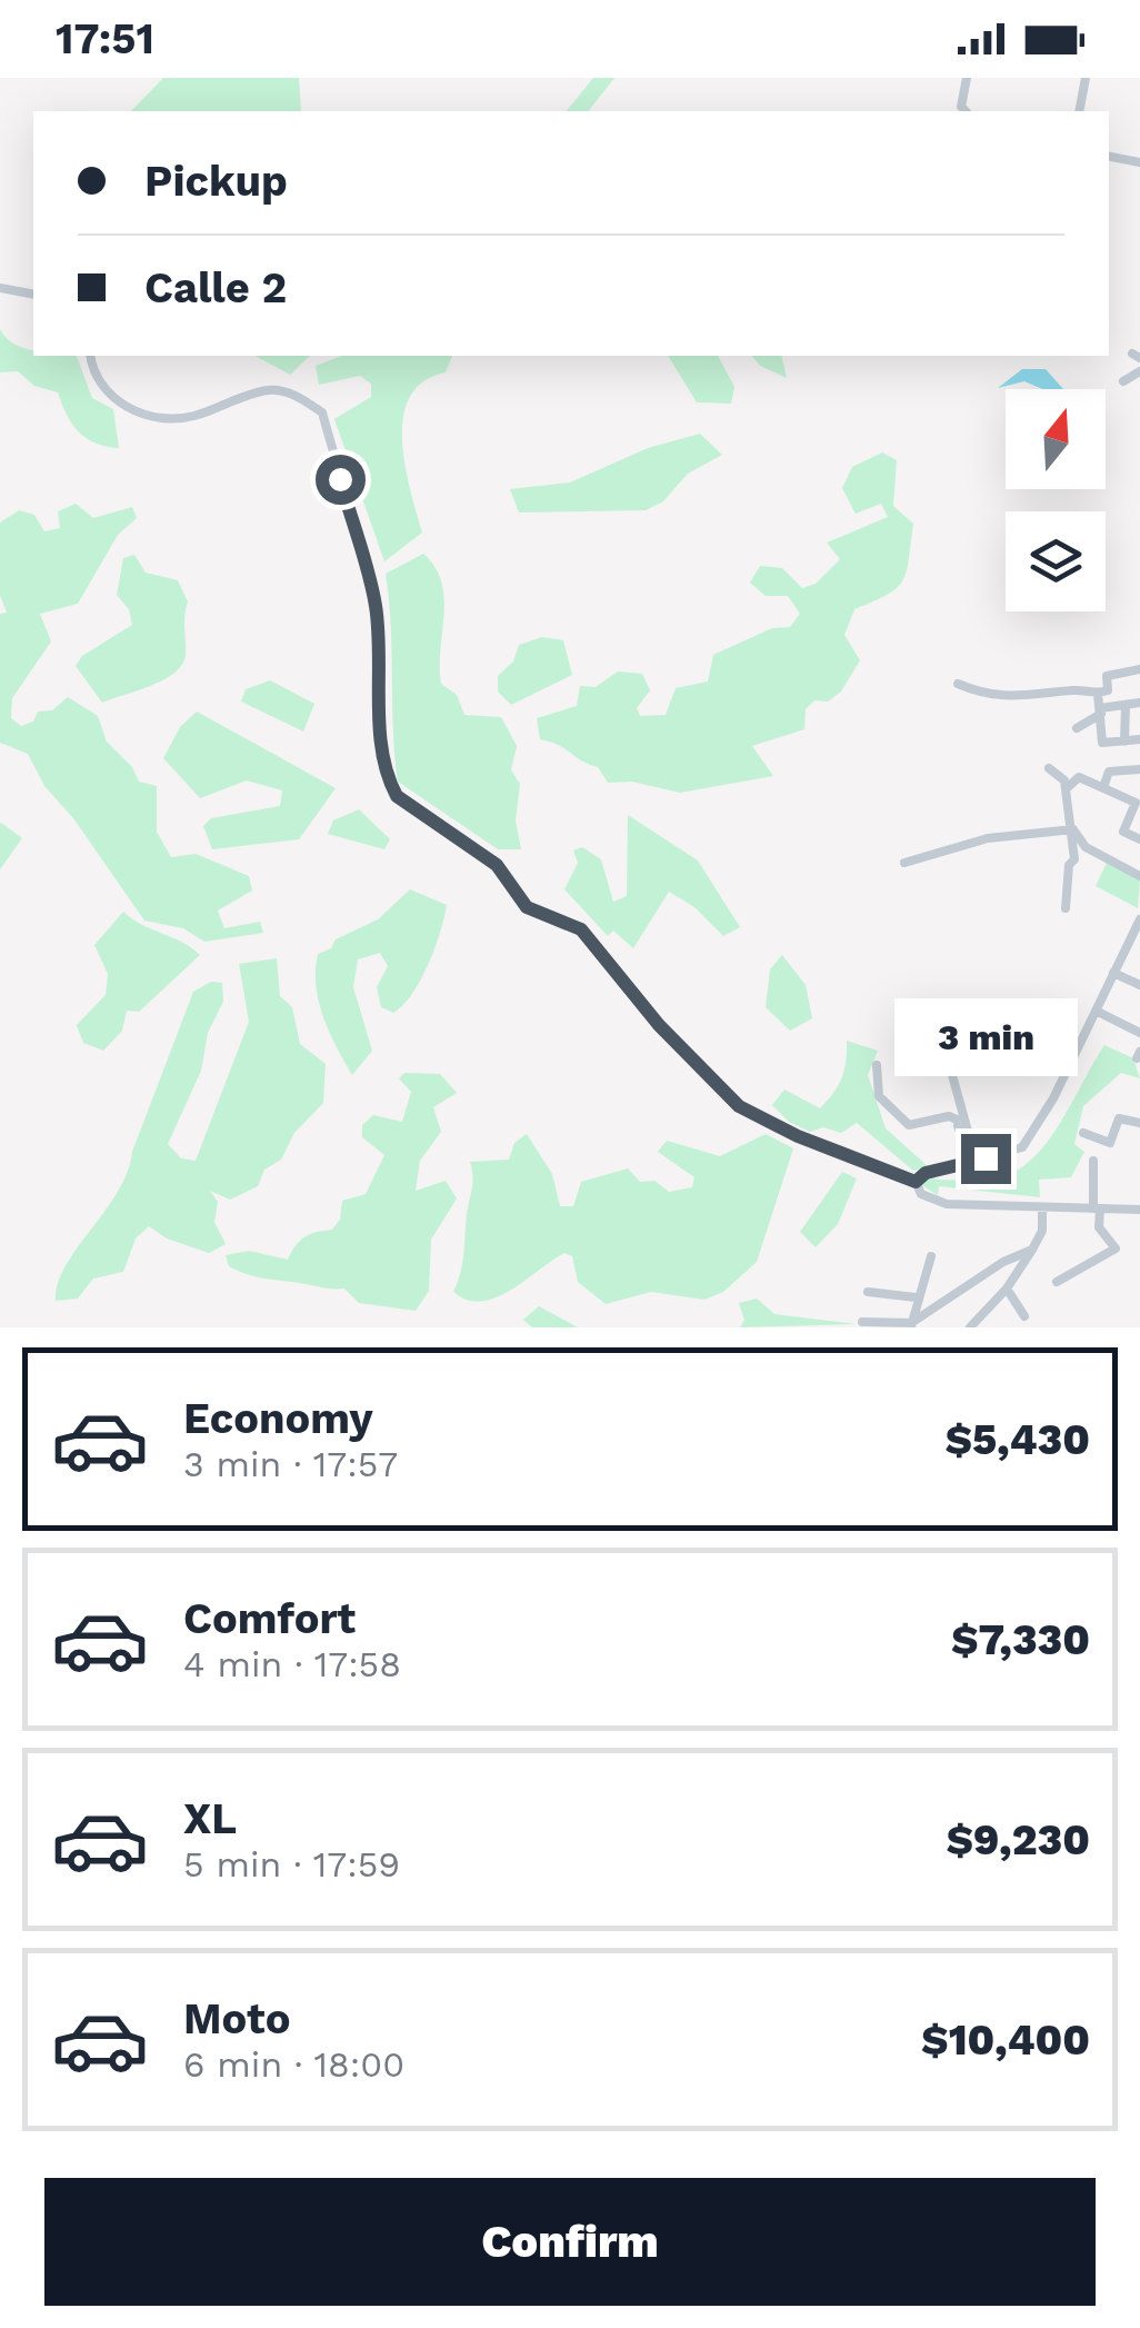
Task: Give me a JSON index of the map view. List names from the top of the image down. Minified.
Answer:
{"north":"top","page":{"status":"17:51","banner":["Pickup","Calle 2"],"bubble":"3 min","list":[{"name":"Economy","note":"3 min · 17:57","value":"$5,430"},{"name":"Comfort","note":"4 min · 17:58","value":"$7,330"},{"name":"XL","note":"5 min · 17:59","value":"$9,230"},{"name":"Moto","note":"6 min · 18:00","value":"$10,400"}],"buttons":"Confirm"}}
